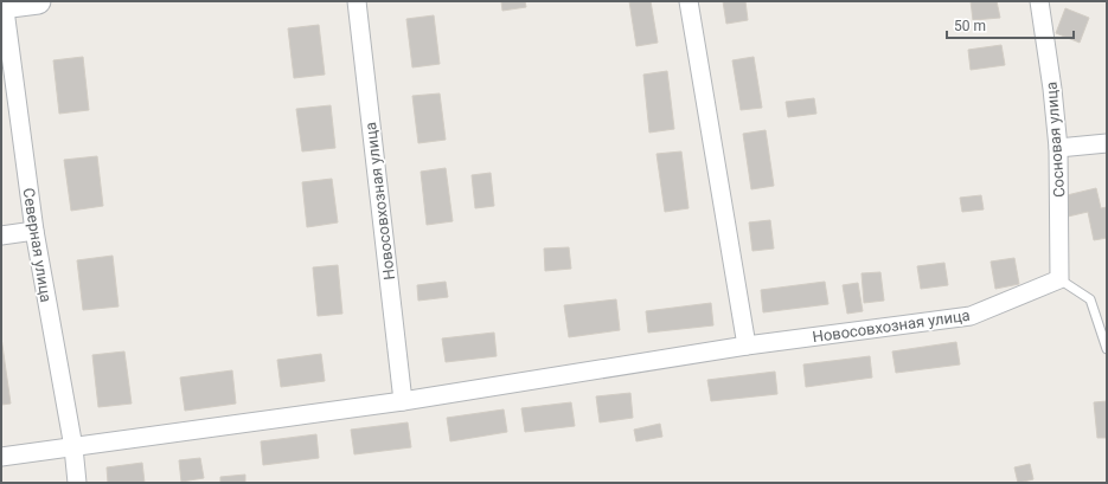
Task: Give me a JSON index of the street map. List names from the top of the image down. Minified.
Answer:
{"streets":{"street":["Сосновая улица","Новосовхозная улица","Северная улица"]},"crossings":[["Сосновая улица","Новосовхозная улица"],["Новосовхозная улица","Северная улица"]],"scale_bar":"50 m"}
